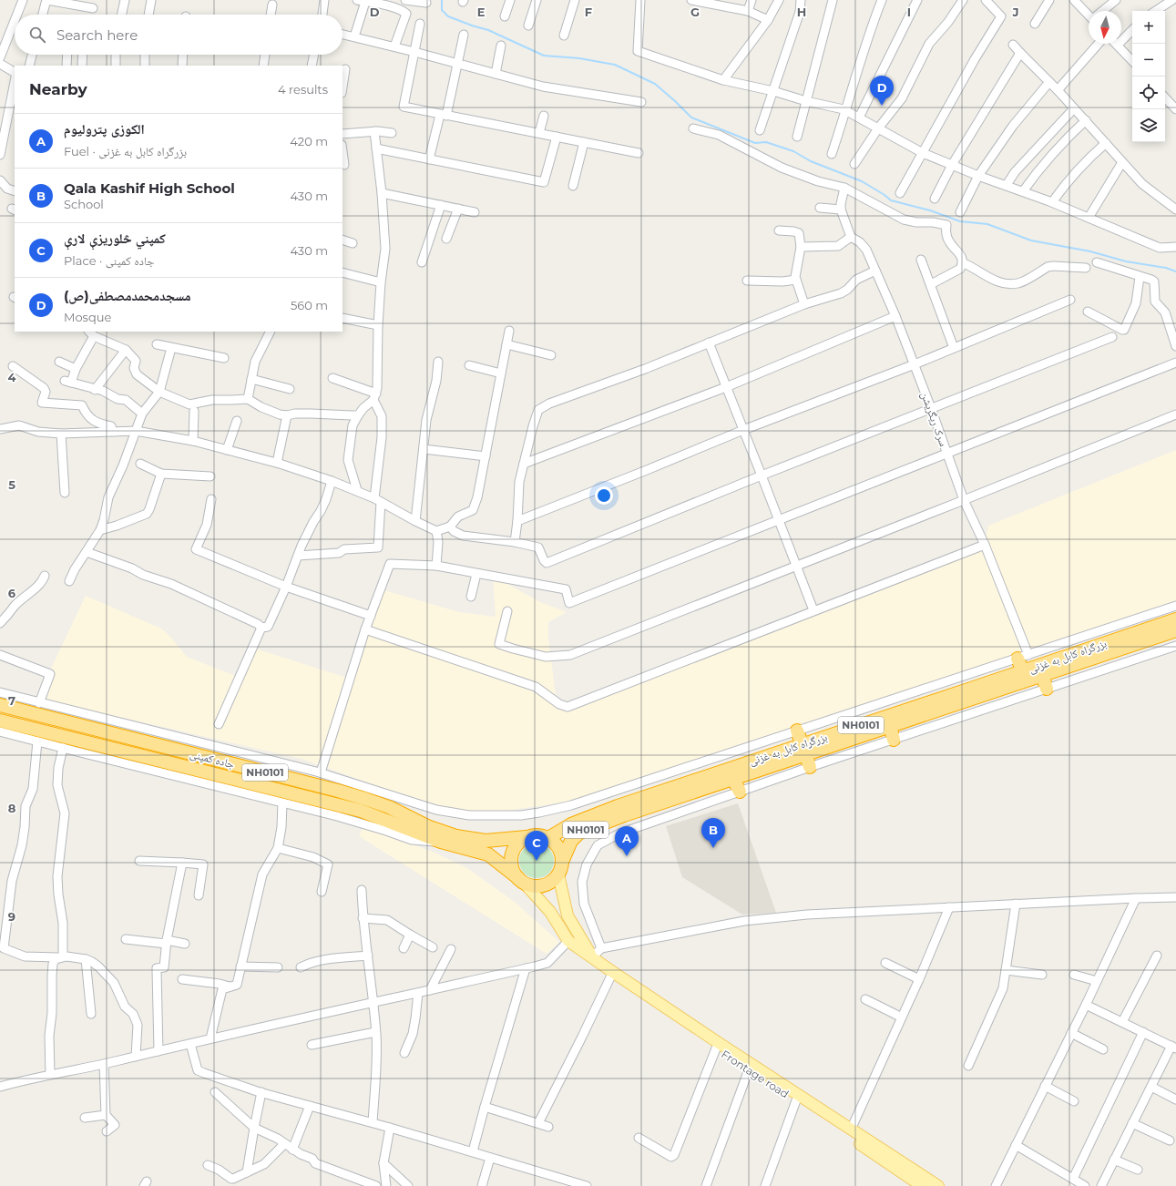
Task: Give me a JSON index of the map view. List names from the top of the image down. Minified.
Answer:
{"streets":{"highway":["بزرگراه کابل به غزنی","NH0101","جاده کمپنی"],"main road":["Frontage road"],"street":["سرک ریگریشن"]},"crossings":[["بزرگراه کابل به غزنی","NH0101"],["بزرگراه کابل به غزنی","جاده کمپنی"],["NH0101","جاده کمپنی"]],"north":"bottom","page":{"map_buttons":["+","−"],"search":"Search here","heading":["Nearby","4 results"],"pins":["D","B","A","C"],"list":[{"mark":"A","name":"الکوزی پترولیوم","note":"Fuel · بزرگراه کابل به غزنی","value":"420 m"},{"mark":"B","name":"Qala Kashif High School","note":"School","value":"430 m"},{"mark":"C","name":"کمپني څلوريزې لارې","note":"Place · جاده کمپنی","value":"430 m"},{"mark":"D","name":"مسجدمحمدمصطفی(ص)","note":"Mosque","value":"560 m"}]},"grid":{"columns":["D","E","F","G","H","I","J"],"rows":["4","5","6","7","8","9"]}}
